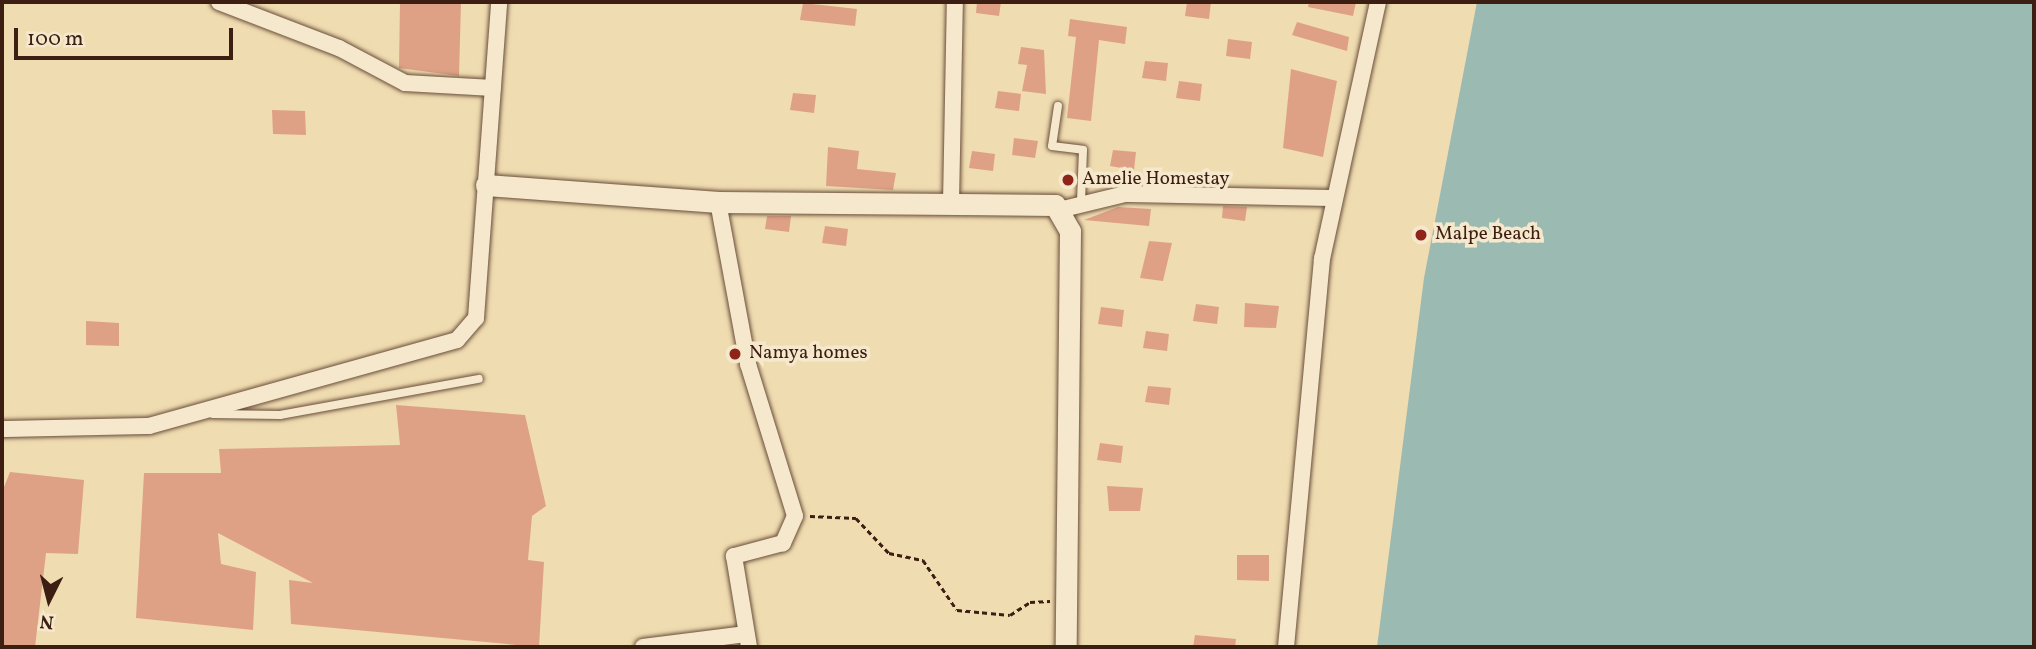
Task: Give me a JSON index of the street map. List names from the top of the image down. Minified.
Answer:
{"places":["Amelie Homestay","Malpe Beach","Namya homes"],"scale_bar":"100 m","north":"bottom"}
